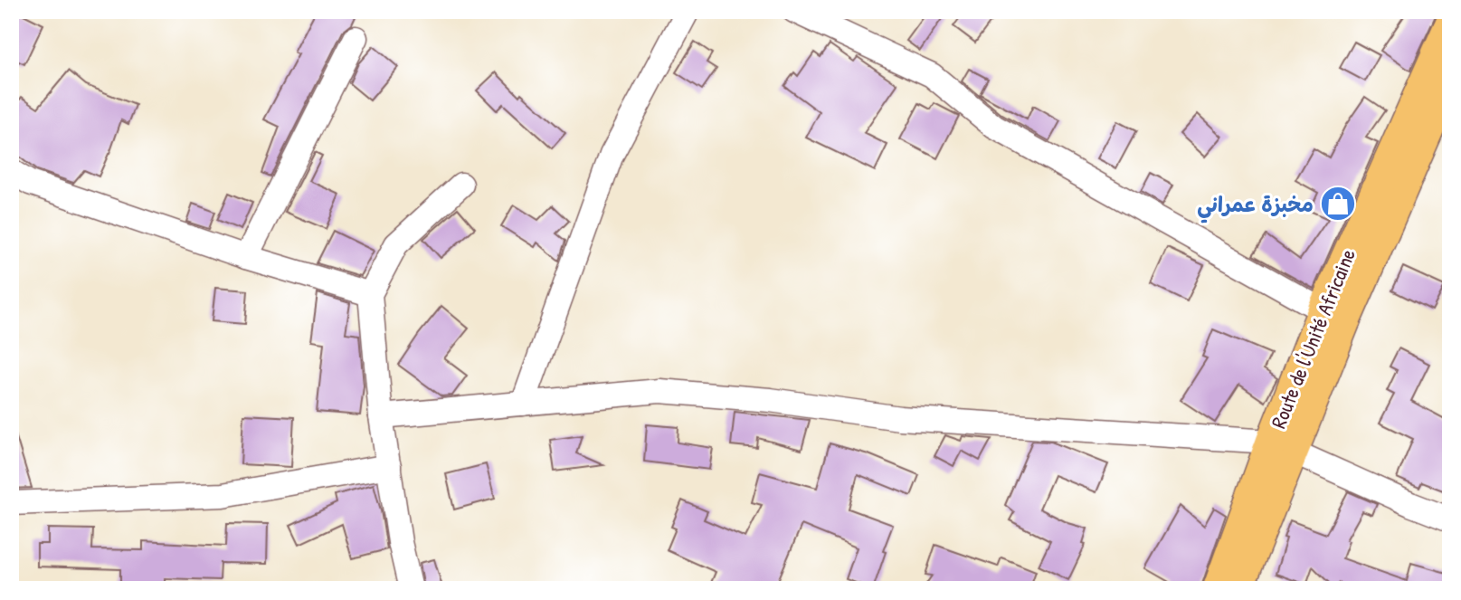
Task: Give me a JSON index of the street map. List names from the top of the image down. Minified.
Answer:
{"streets":{"main road":["Route de l'Unité Africaine"]},"places":{"shop":["مخبزة عمراني"]}}
